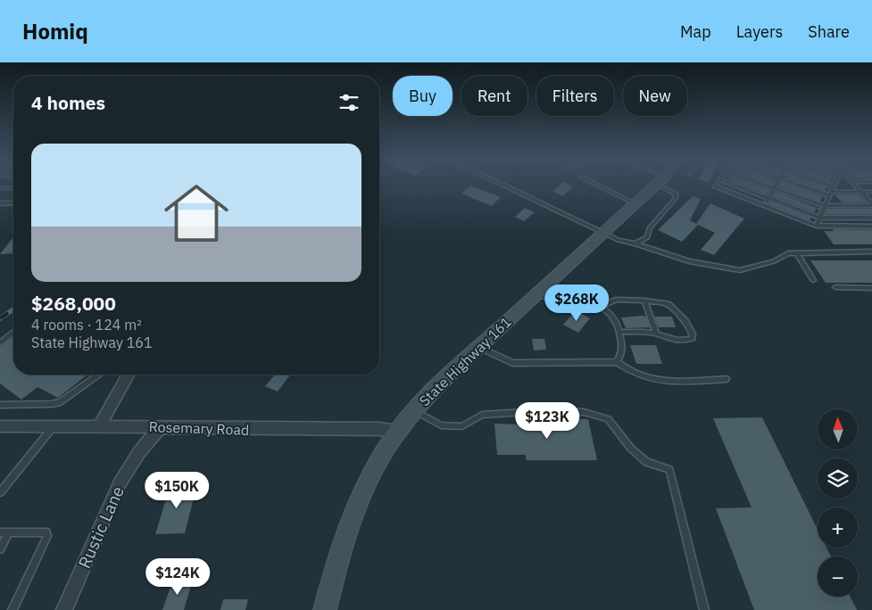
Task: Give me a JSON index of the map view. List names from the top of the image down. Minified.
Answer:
{"streets":{"main road":["State Highway 161"],"street":["Rosemary Road","Rustic Lane"]},"crossings":[["State Highway 161","Rosemary Road"],["Rosemary Road","Rustic Lane"]],"north":"top","page":{"header":"Homiq","nav":["Map","Layers","Share"],"chip":["Buy","Rent","Filters","New"],"heading":"4 homes","list":[{"name":"$268,000","note":"4 rooms · 124 m² · State Highway 161"}],"price":["$268K","$123K","$150K","$124K"],"map_buttons":["+","−"]}}
